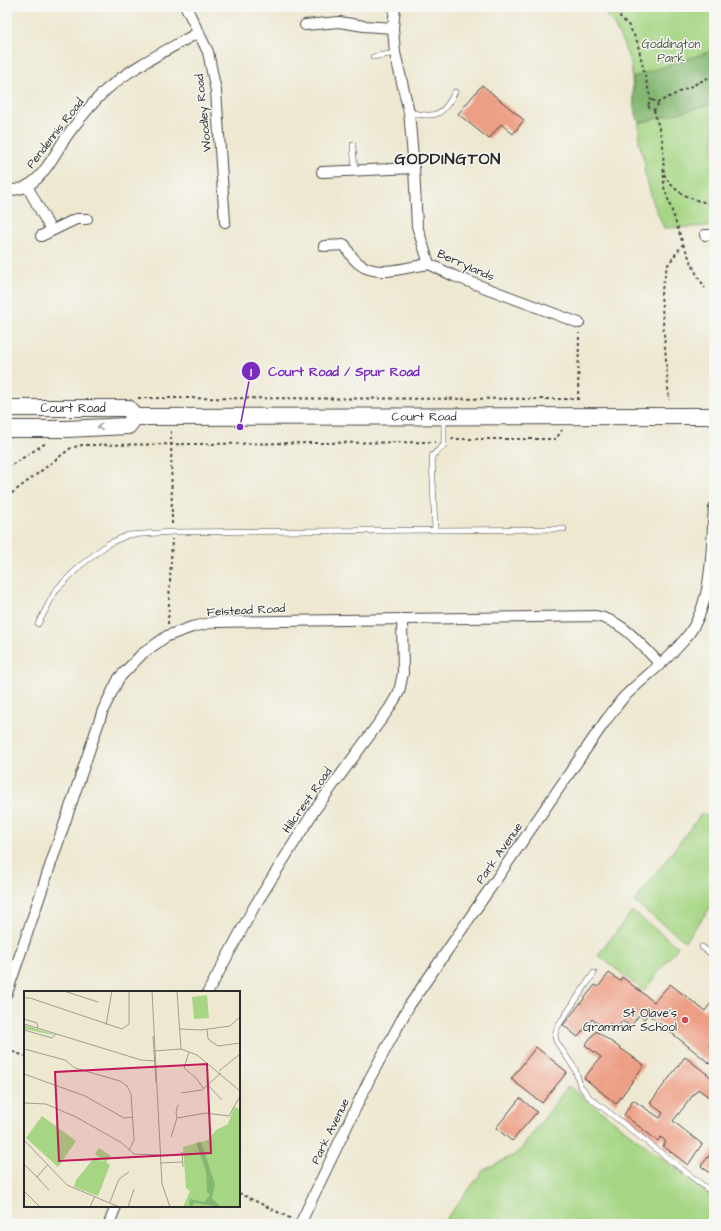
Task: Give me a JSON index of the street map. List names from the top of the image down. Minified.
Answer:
{"streets":{"main road":["Court Road"],"street":["Woodley Road","Pendennis Road","Berrylands","Felstead Road","Hillcrest Road","Park Avenue"]},"crossings":[["Woodley Road","Pendennis Road"],["Felstead Road","Hillcrest Road"],["Felstead Road","Park Avenue"]],"districts":["GODDINGTON"],"parks":["Goddington Park"],"places":["Court Road / Spur Road","St Olave's Grammar School"]}
